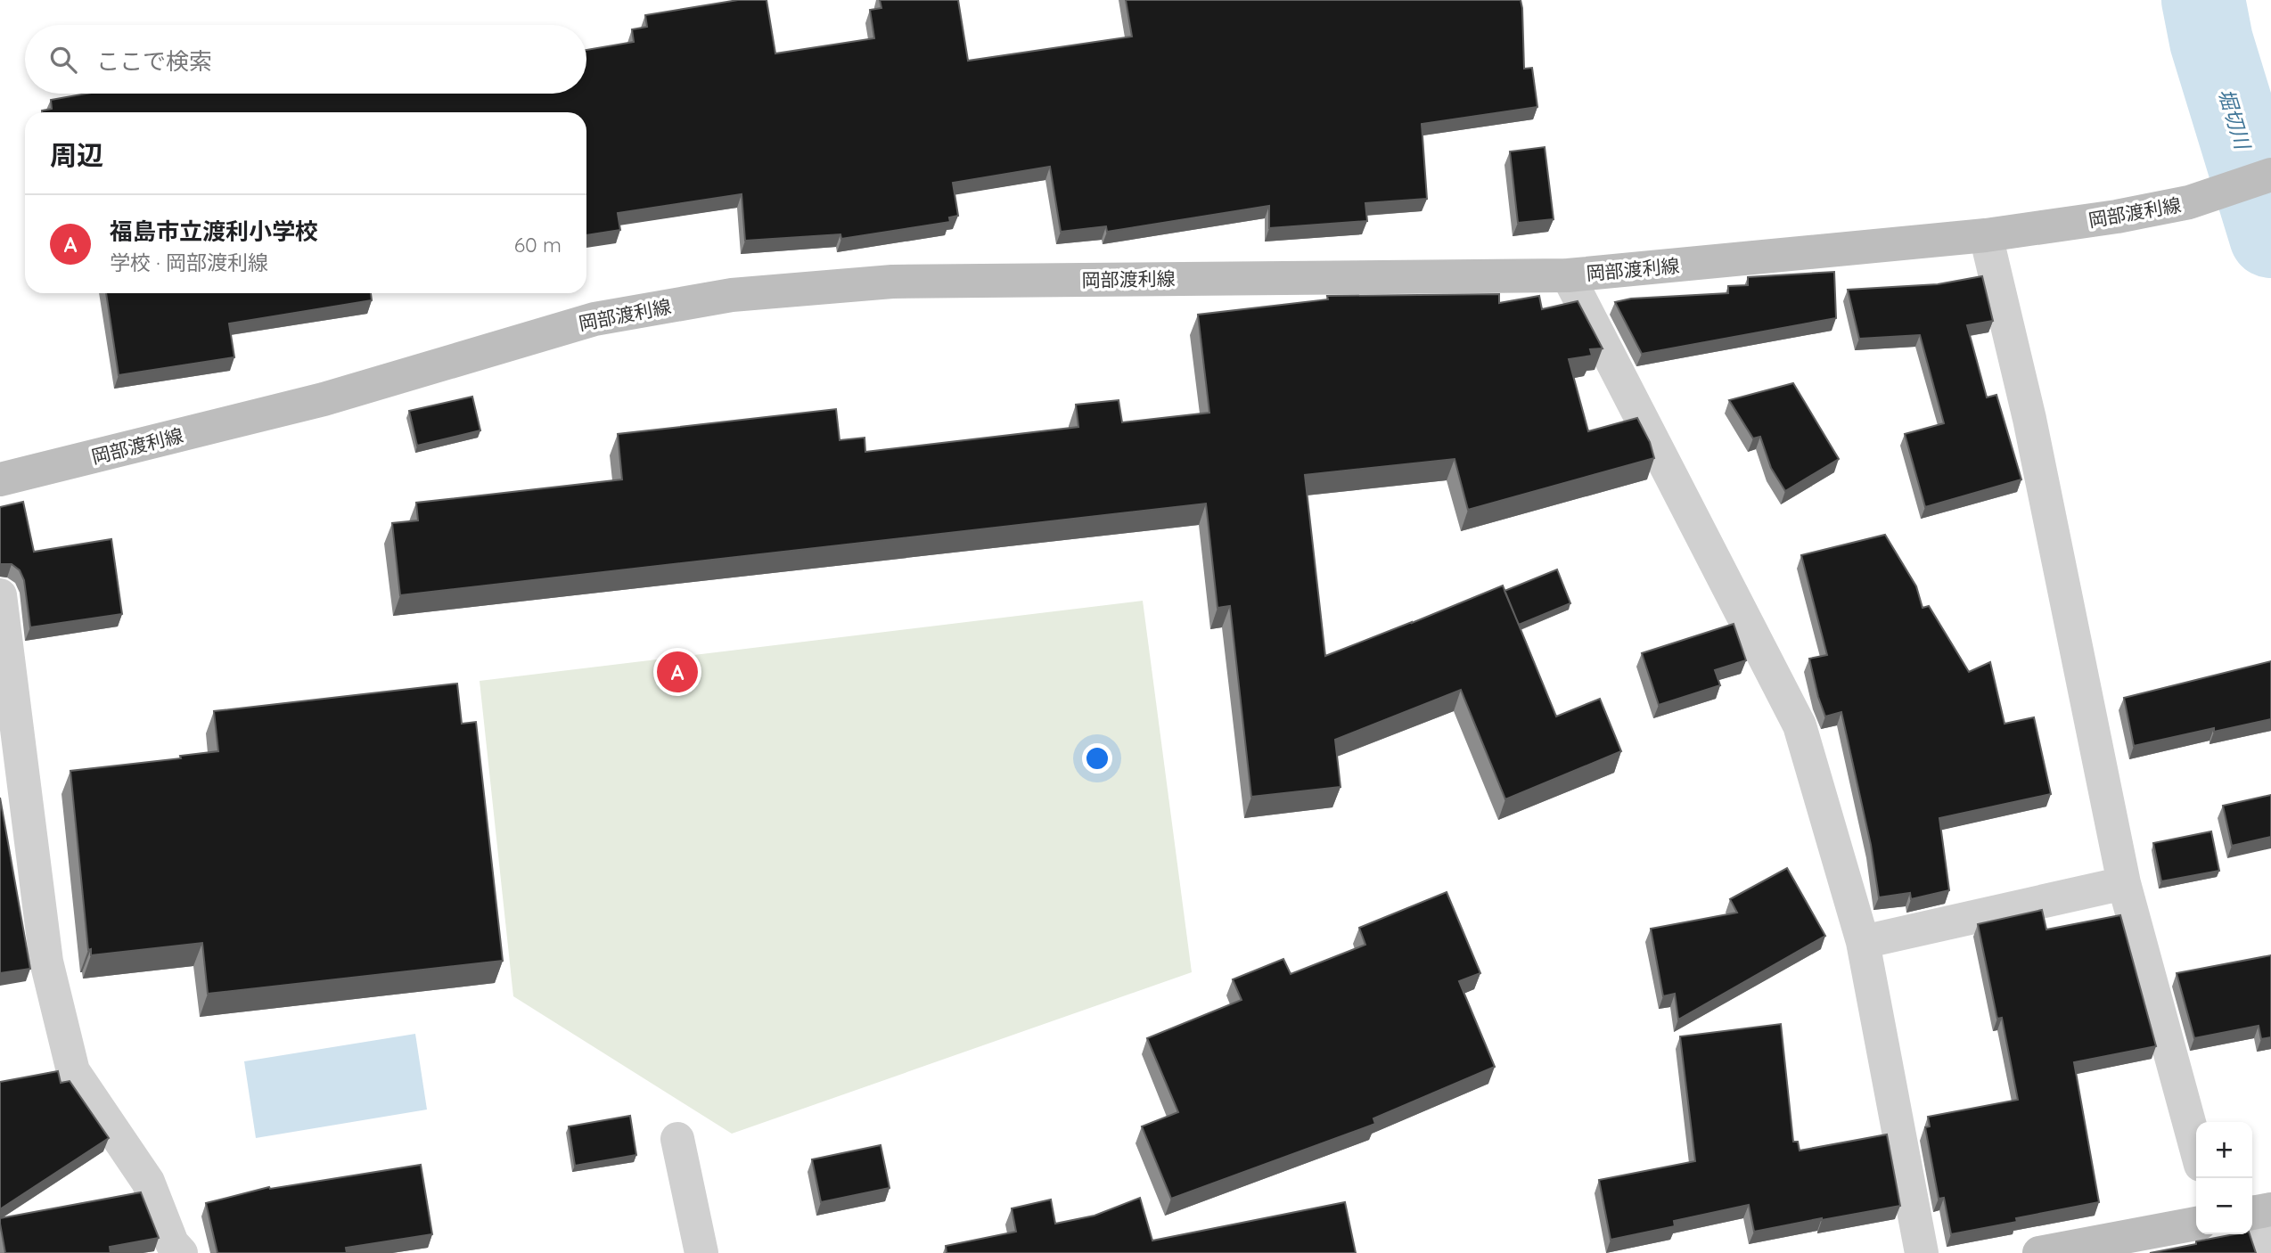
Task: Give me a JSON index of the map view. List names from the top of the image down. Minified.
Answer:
{"streets":{"main road":["岡部渡利線"]},"water":["堀切川"],"page":{"search":"ここで検索","heading":"周辺","list":[{"mark":"A","name":"福島市立渡利小学校","note":"学校 · 岡部渡利線","value":"60 m"}],"pins":"A","map_buttons":["+","−"]}}
